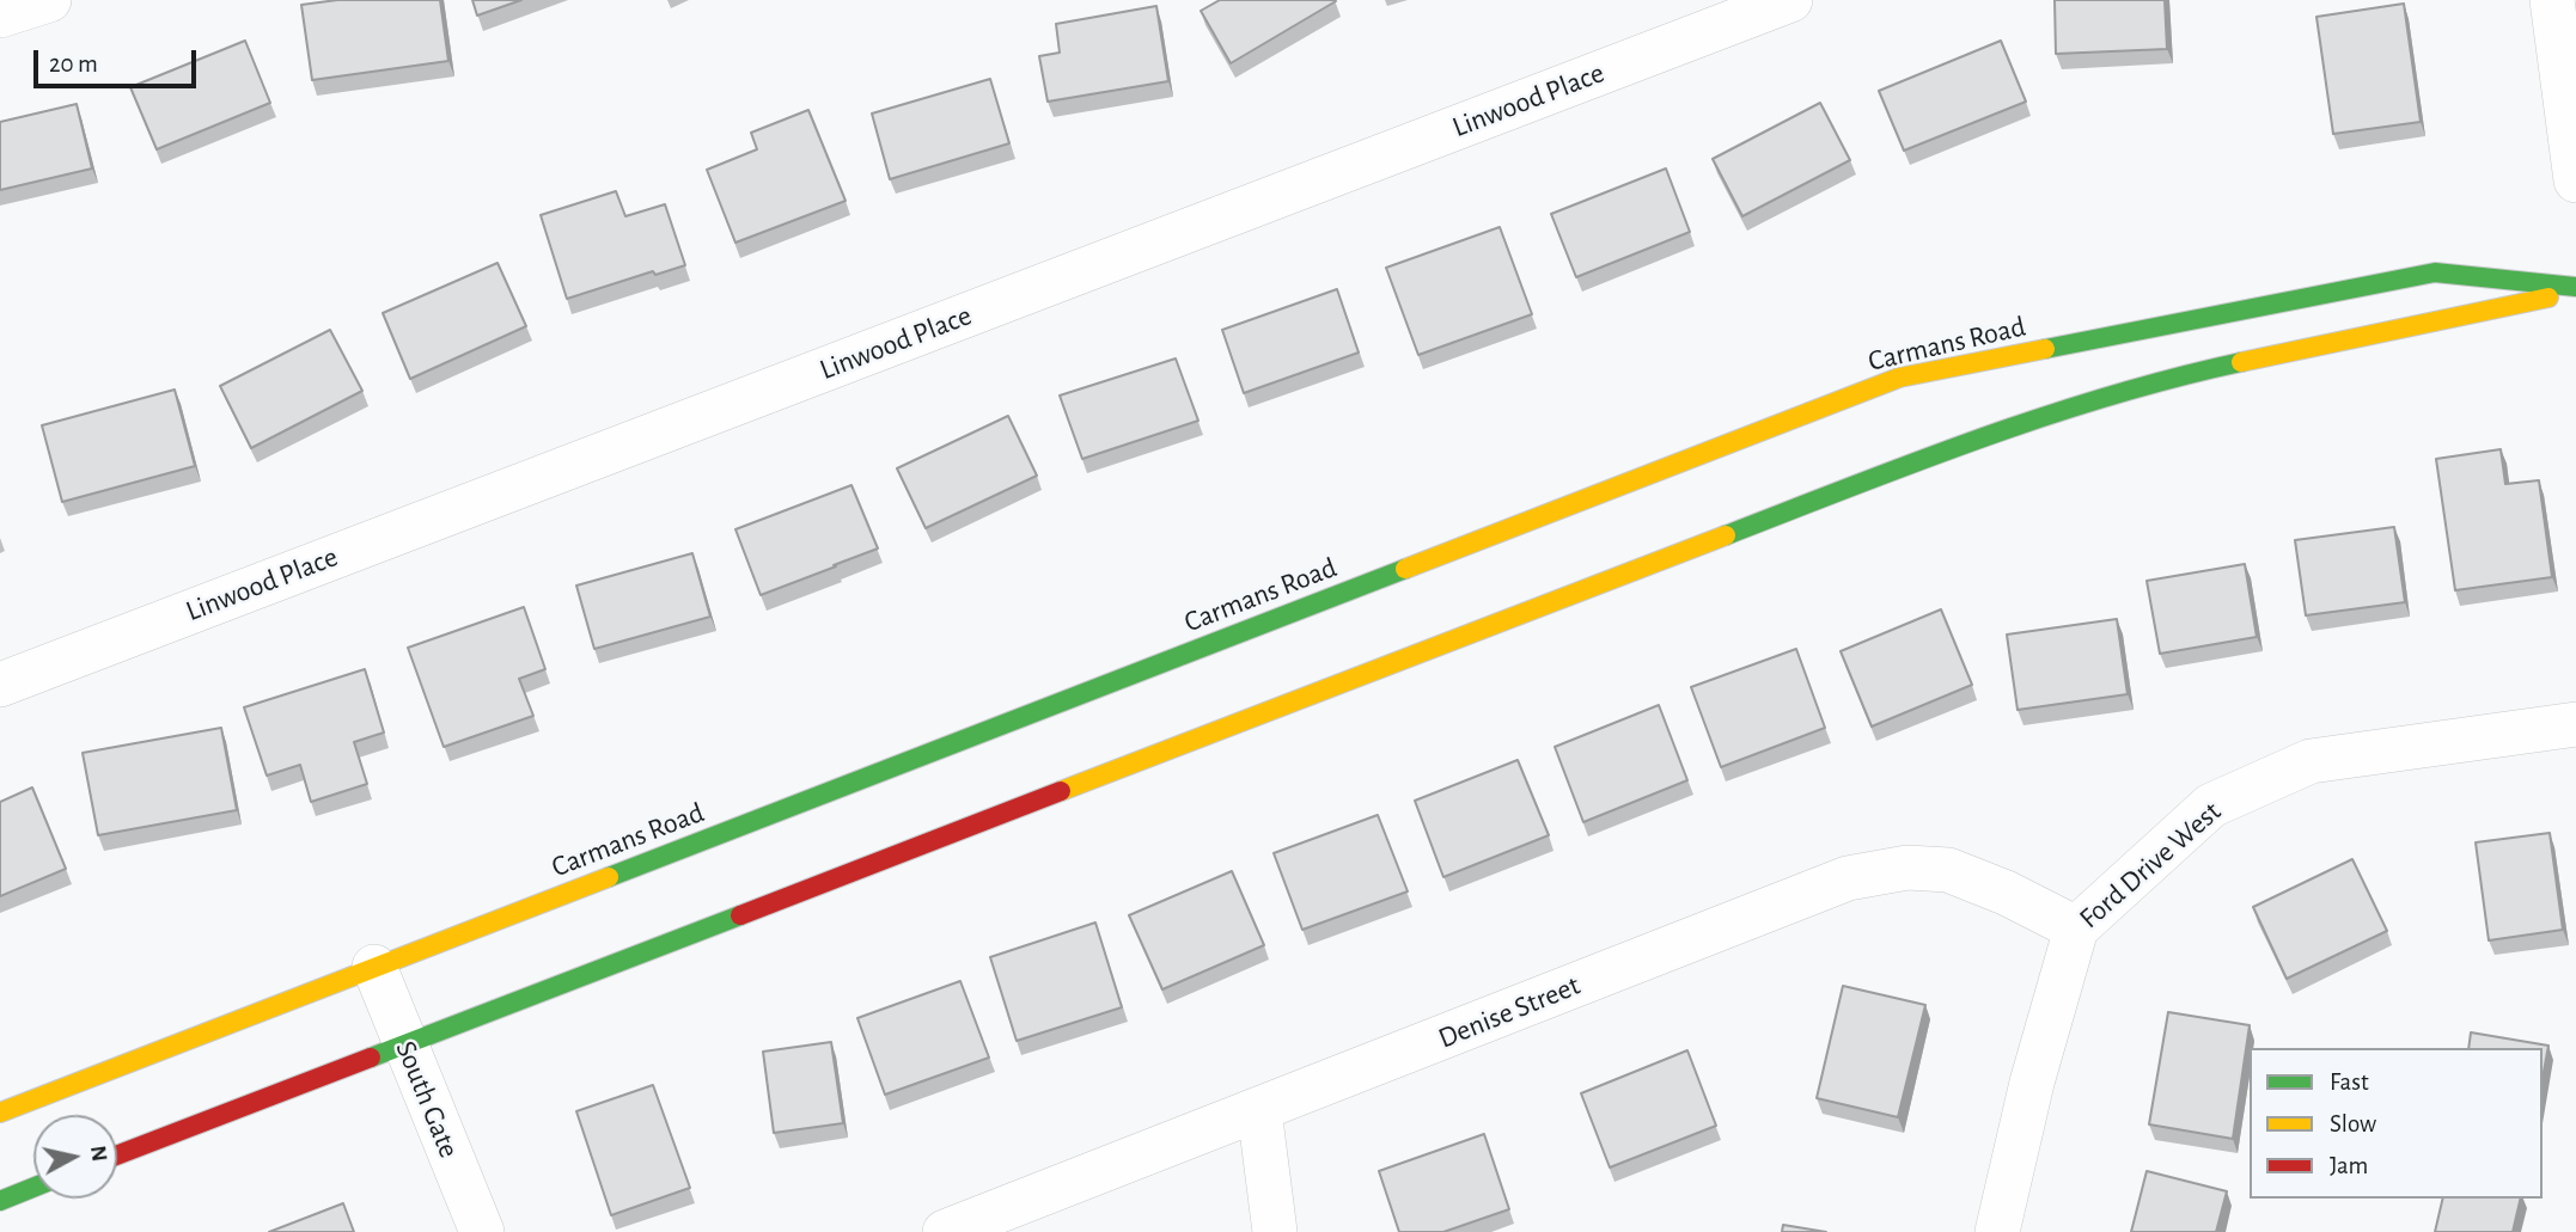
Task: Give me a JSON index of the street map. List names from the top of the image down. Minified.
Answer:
{"streets":{"street":["Linwood Place","Carmans Road","Ford Drive West","Denise Street","South Gate"]},"crossings":[["Carmans Road","South Gate"],["Ford Drive West","Denise Street"]],"legend":["Fast","Slow","Jam"],"scale_bar":"20 m","north":"right"}
